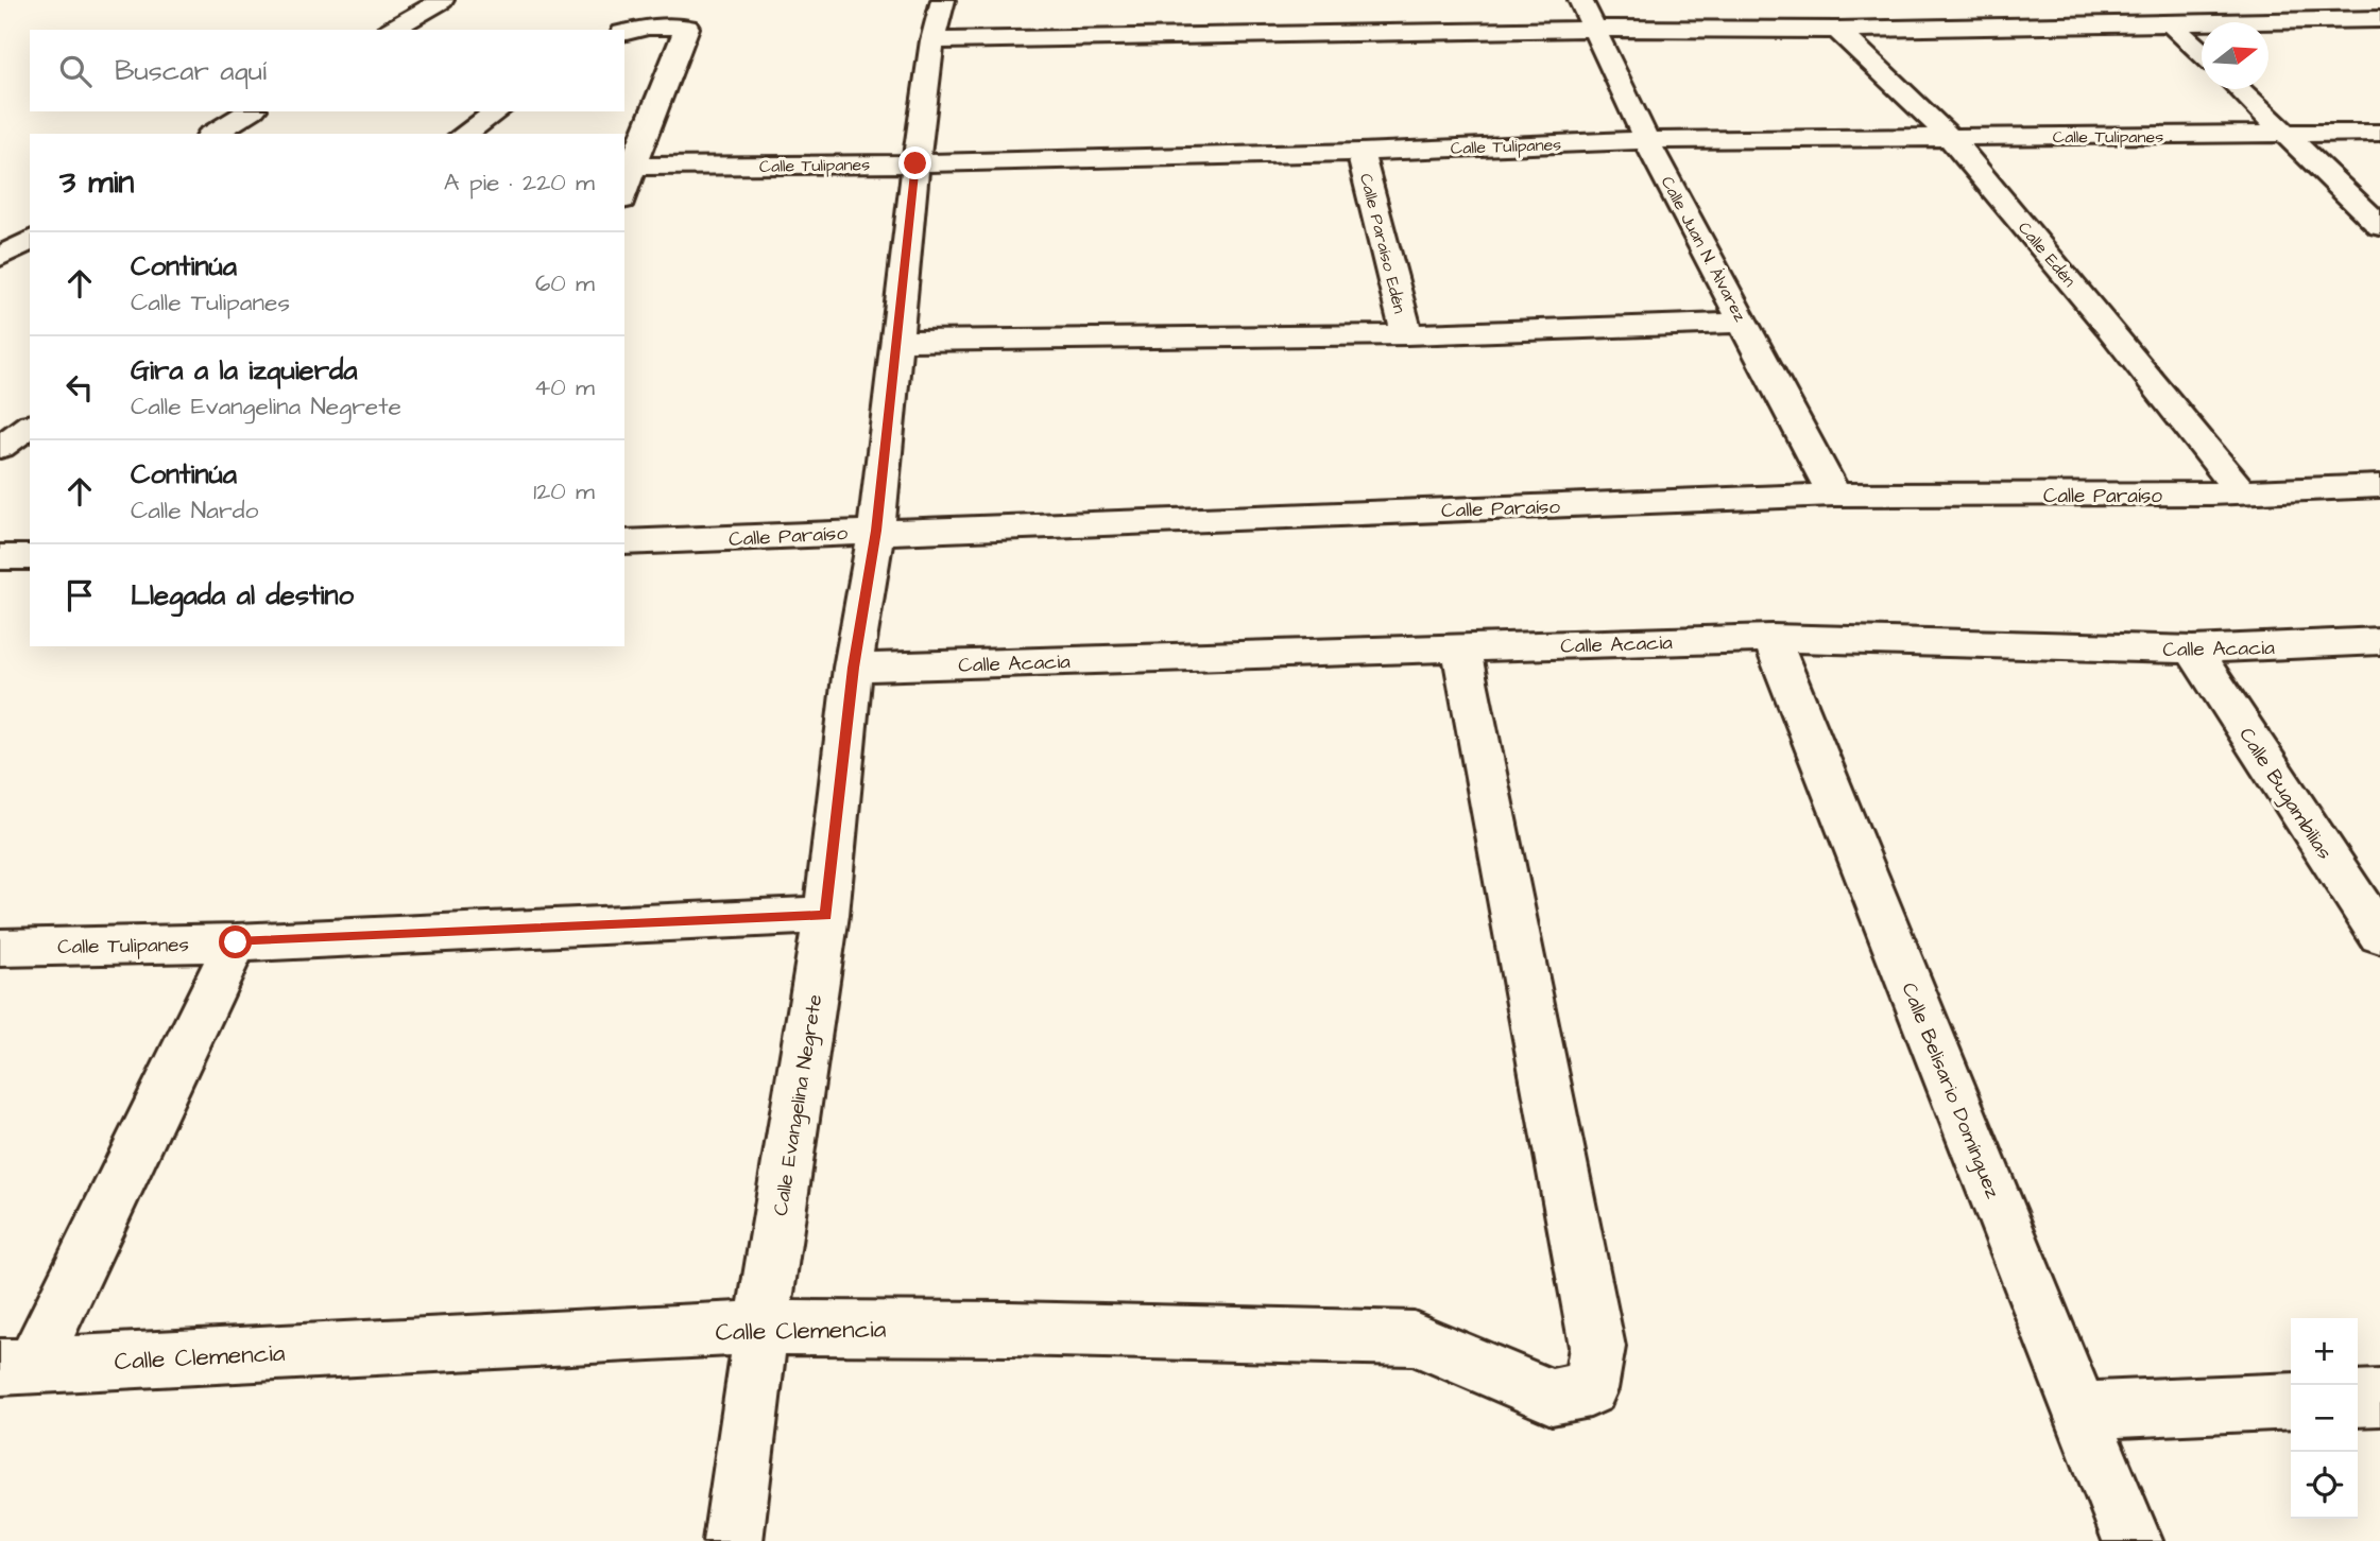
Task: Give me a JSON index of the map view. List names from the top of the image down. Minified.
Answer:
{"streets":{"street":["Calle Tulipanes","Calle Paraíso Edén","Calle Juan N. Álvarez","Calle Edén","Calle Paraíso","Calle Acacia","Calle Bugambilias","Calle Belisario Domínguez","Calle Evangelina Negrete","Calle Clemencia"]},"crossings":[["Calle Tulipanes","Calle Paraíso Edén"],["Calle Tulipanes","Calle Juan N. Álvarez"],["Calle Tulipanes","Calle Edén"],["Calle Tulipanes","Calle Evangelina Negrete"],["Calle Juan N. Álvarez","Calle Paraíso"],["Calle Edén","Calle Paraíso"],["Calle Paraíso","Calle Evangelina Negrete"],["Calle Acacia","Calle Bugambilias"],["Calle Acacia","Calle Belisario Domínguez"],["Calle Acacia","Calle Evangelina Negrete"],["Calle Acacia","Calle Clemencia"],["Calle Evangelina Negrete","Calle Clemencia"]],"north":"right","page":{"search":"Buscar aquí","heading":["3 min","A pie · 220 m"],"list":[["Continúa","Calle Tulipanes","60 m"],["Gira a la izquierda","Calle Evangelina Negrete","40 m"],["Continúa","Calle Nardo","120 m"],"Llegada al destino"],"map_buttons":["+","−"]}}
